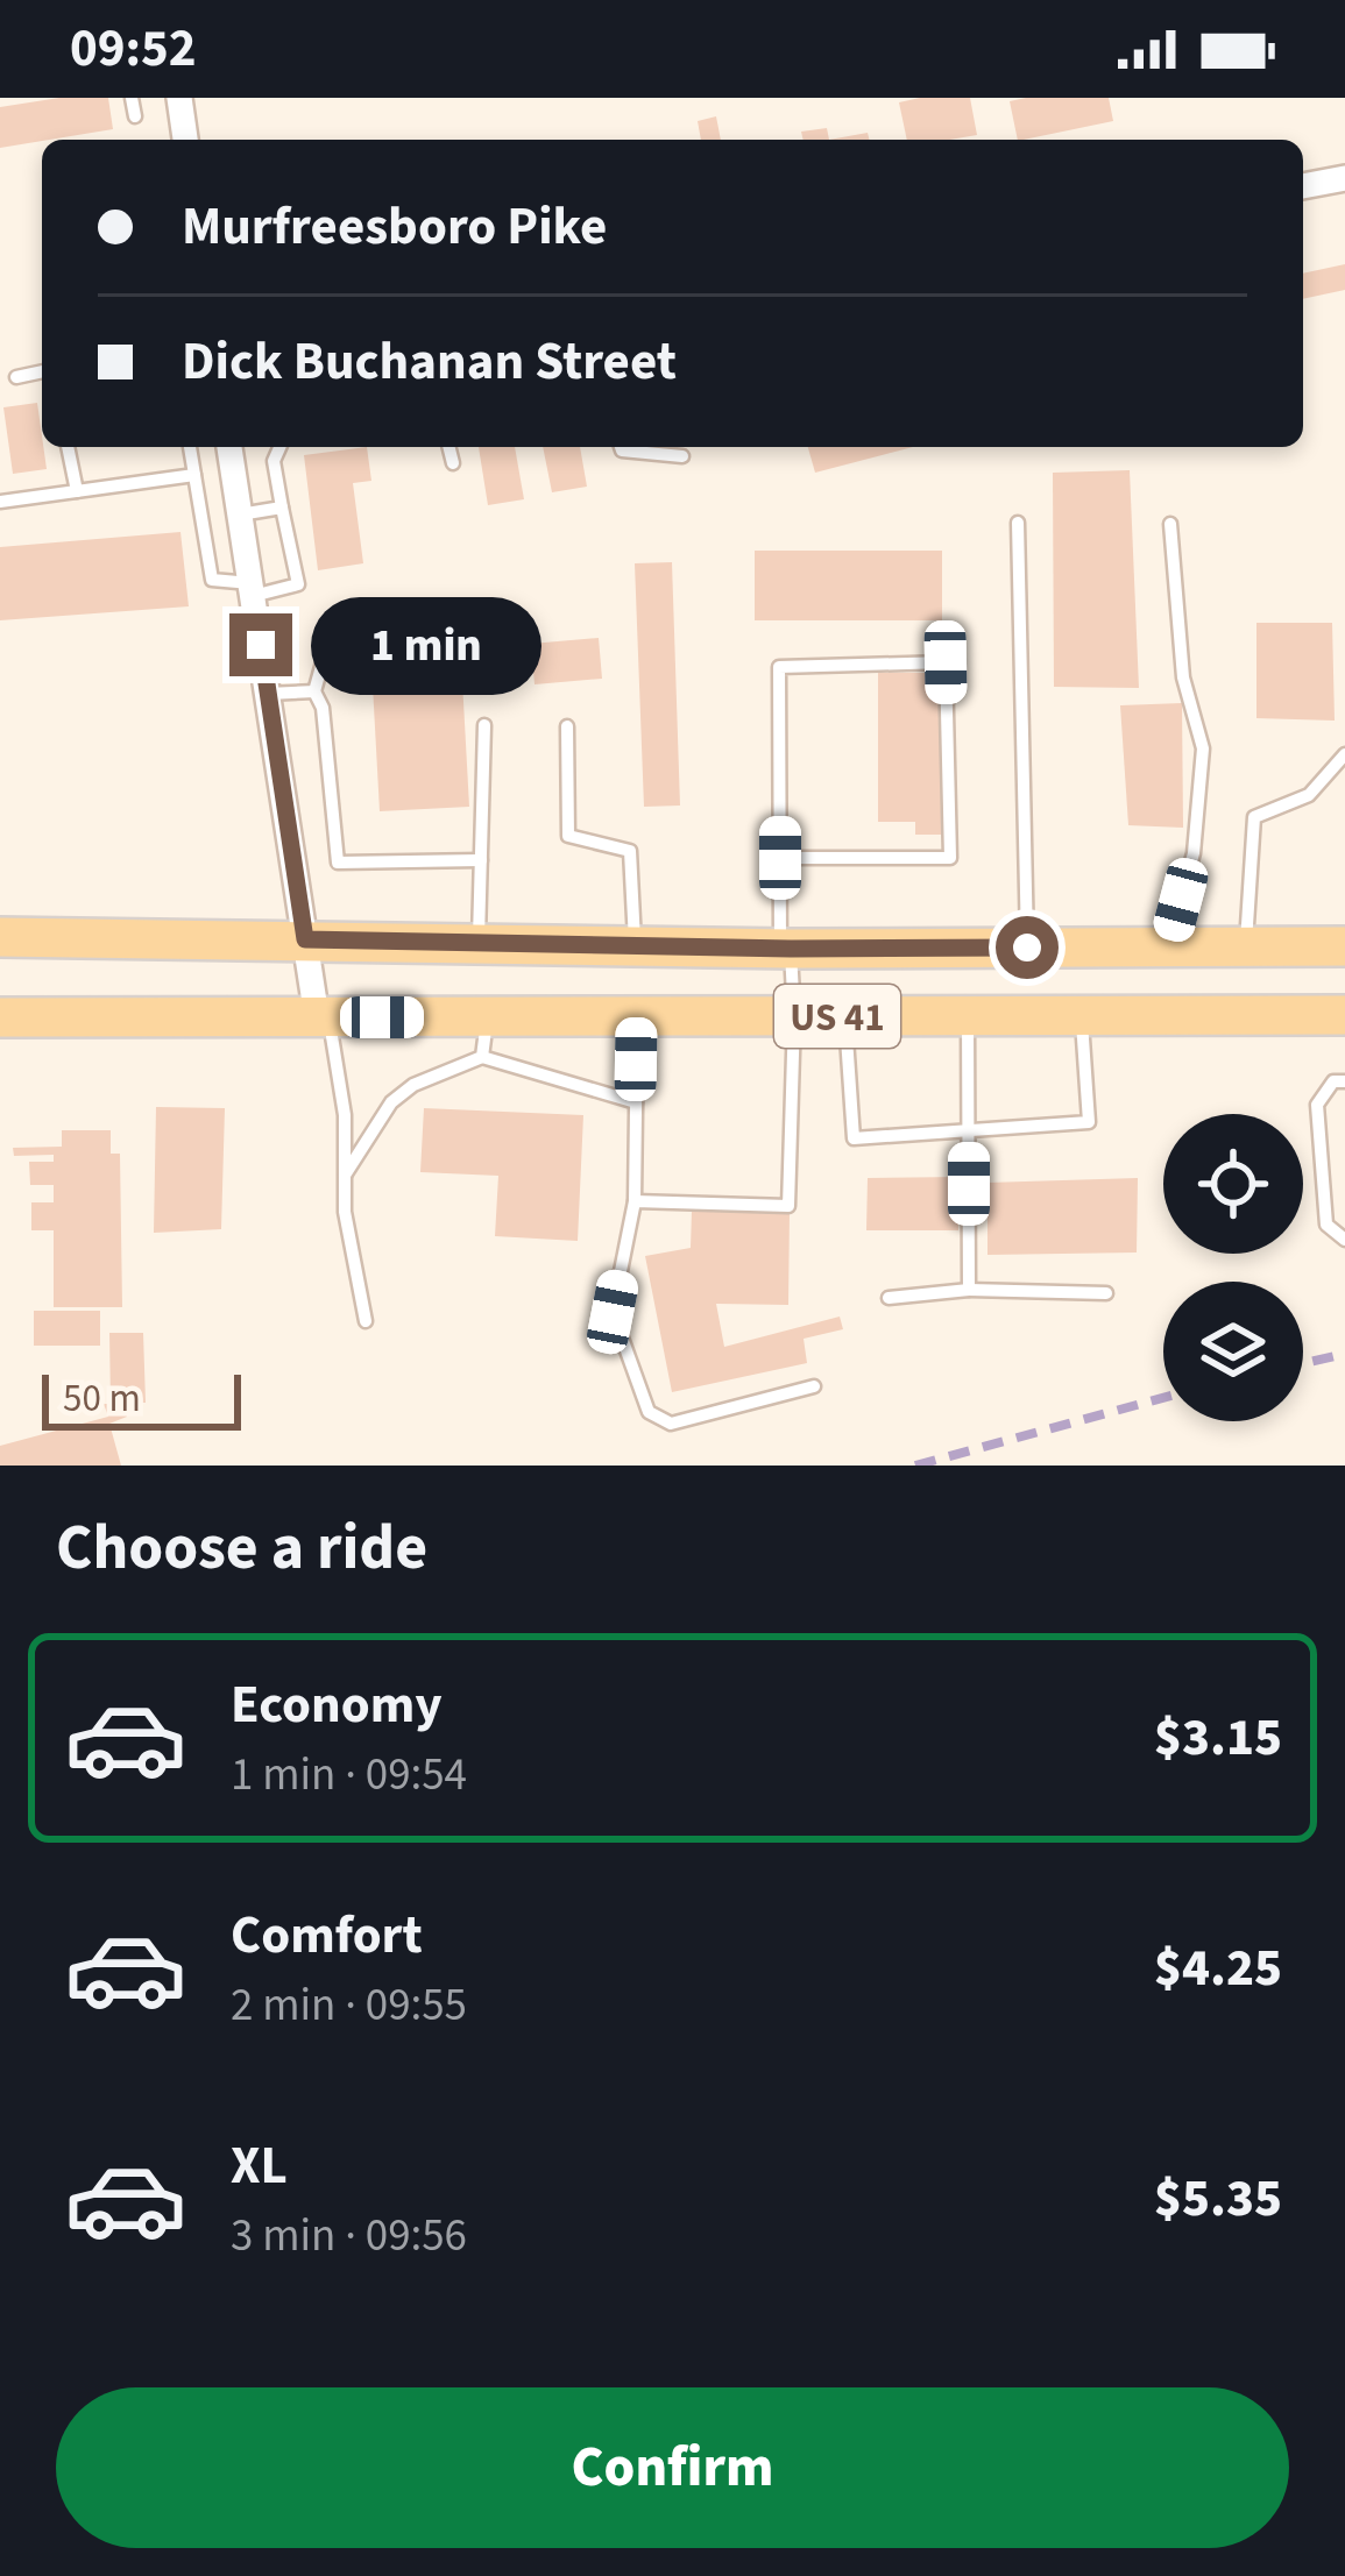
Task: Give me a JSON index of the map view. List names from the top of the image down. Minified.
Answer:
{"streets":{"main road":["US 41"]},"scale_bar":"50 m","page":{"status":"09:52","banner":["Murfreesboro Pike","Dick Buchanan Street"],"bubble":"1 min","scale":"50 m","heading":"Choose a ride","list":[{"name":"Economy","note":"1 min · 09:54","value":"$3.15"},{"name":"Comfort","note":"2 min · 09:55","value":"$4.25"},{"name":"XL","note":"3 min · 09:56","value":"$5.35"}],"buttons":"Confirm"}}
